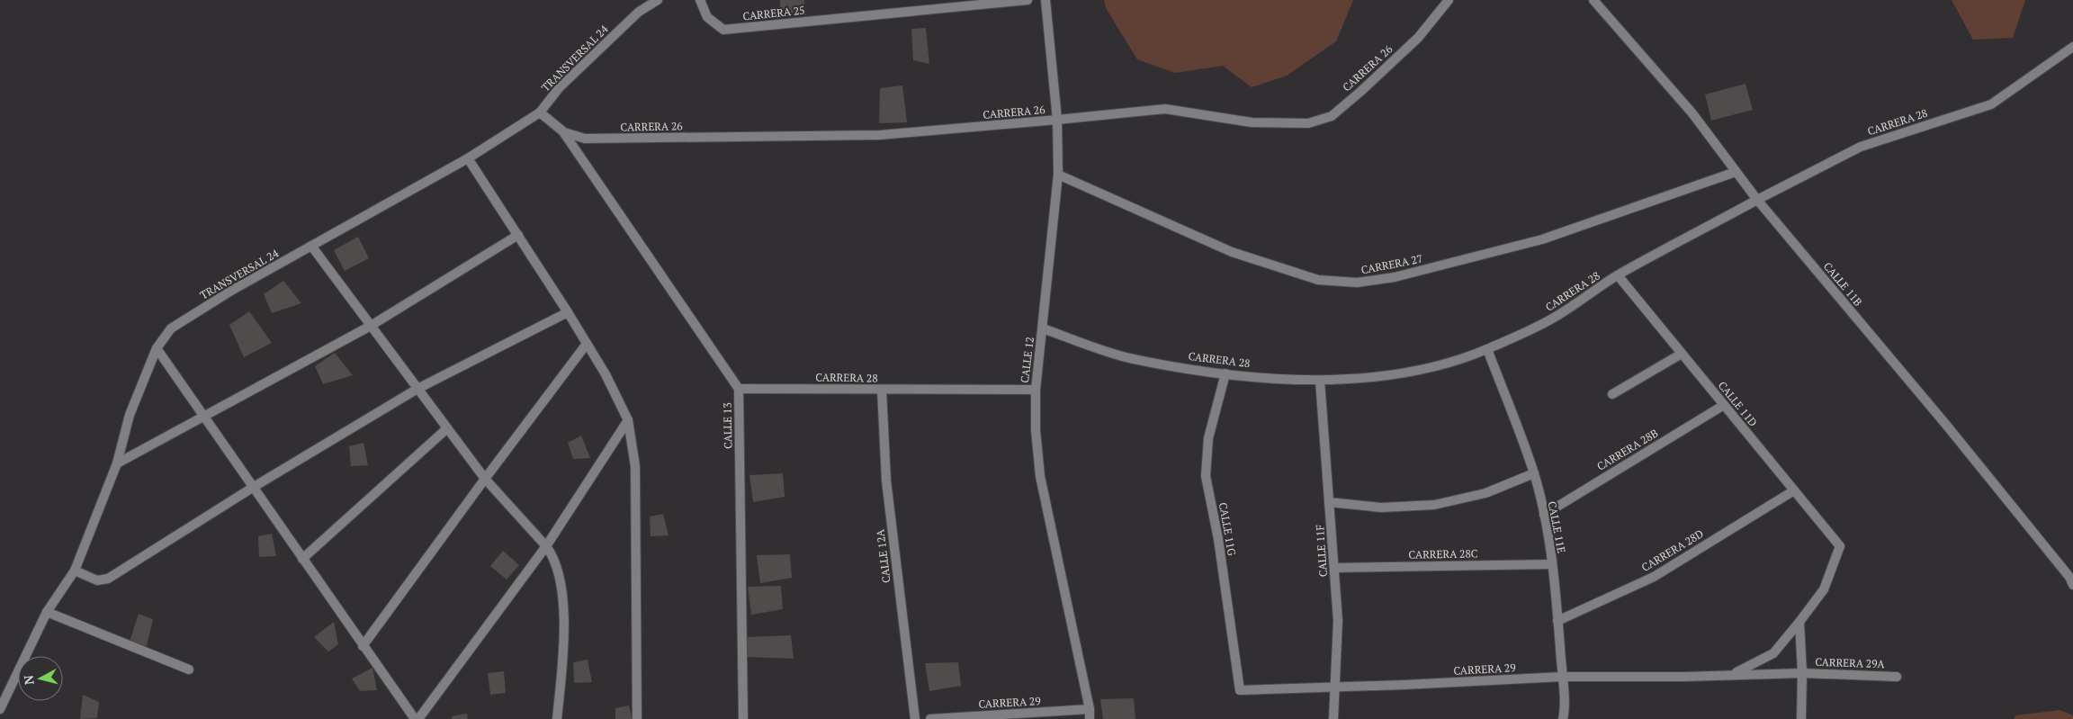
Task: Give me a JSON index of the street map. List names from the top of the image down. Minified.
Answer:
{"streets":{"street":["CARRERA 25","TRANSVERSAL 24","CARRERA 26","CARRERA 28","CARRERA 27","CALLE 11B","CALLE 12","CALLE 11D","CALLE 13","CARRERA 28B","CALLE 11E","CALLE 11G","CALLE 11F","CARRERA 28D","CARRERA 28C","CALLE 12A","CARRERA 29A","CARRERA 29"]},"crossings":[["TRANSVERSAL 24","CARRERA 26"],["CARRERA 26","CALLE 12"],["CARRERA 26","CALLE 13"],["CARRERA 28","CALLE 11B"],["CARRERA 28","CALLE 12"],["CARRERA 28","CALLE 11D"],["CARRERA 28","CALLE 13"],["CARRERA 28","CALLE 11E"],["CARRERA 28","CALLE 11G"],["CARRERA 28","CALLE 11F"],["CARRERA 28","CALLE 12A"],["CARRERA 27","CALLE 11B"],["CARRERA 27","CALLE 12"],["CALLE 12","CARRERA 29"],["CALLE 11D","CARRERA 28B"],["CALLE 11D","CARRERA 28D"],["CALLE 11D","CARRERA 29"],["CARRERA 28B","CALLE 11E"],["CALLE 11E","CARRERA 28D"],["CALLE 11E","CARRERA 28C"],["CALLE 11E","CARRERA 29"],["CALLE 11G","CARRERA 29"],["CALLE 11F","CARRERA 28C"],["CALLE 11F","CARRERA 29"],["CARRERA 29A","CARRERA 29"]],"north":"left"}
